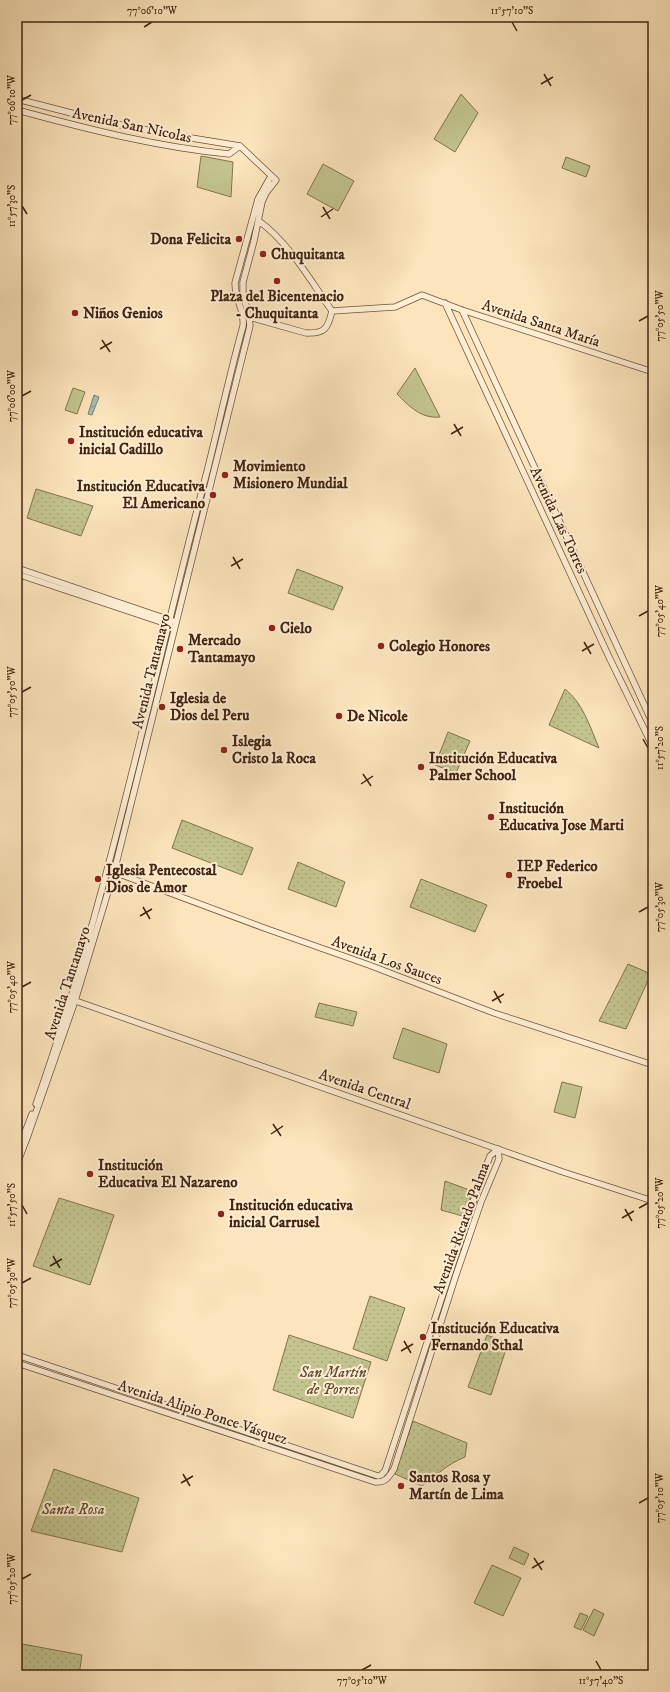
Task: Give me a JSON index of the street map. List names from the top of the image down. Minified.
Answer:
{"streets":{"street":["Avenida San Nicolas","Avenida Santa María","Avenida Las Torres","Avenida Tantamayo","Avenida Los Sauces","Avenida Central","Avenida Ricardo Palma","Avenida Alipio Ponce Vásquez"]},"crossings":[["Avenida Santa María","Avenida Las Torres"],["Avenida Tantamayo","Avenida Los Sauces"],["Avenida Tantamayo","Avenida Central"],["Avenida Central","Avenida Ricardo Palma"],["Avenida Ricardo Palma","Avenida Alipio Ponce Vásquez"]],"parks":["San Martín de Porres","Santa Rosa"],"places":["Dona Felicita","Chuquitanta","Plaza del Bicentenacio - Chuquitanta","Niños Genios","Institución educativa inicial Cadillo","Movimiento Misionero Mundial","Institución Educativa El Americano","Cielo","Colegio Honores","Mercado Tantamayo","Iglesia de Dios del Peru","De Nicole","Islegia Cristo la Roca","Institución Educativa Palmer School","Institución Educativa Jose Marti","IEP Federico Froebel","Iglesia Pentecostal Dios de Amor","Institución Educativa El Nazareno","Institución educativa inicial Carrusel","Institución Educativa Fernando Sthal","Santos Rosa y Martín de Lima"],"coordinates":["77°06'10\"W","11°57'10\"S","11°57'30\"S","77°05'50\"W","77°06'00\"W","77°05'40\"W","11°57'20\"S","77°05'30\"W","77°05'20\"W","11°57'50\"S","77°05'10\"W","11°57'40\"S"]}
